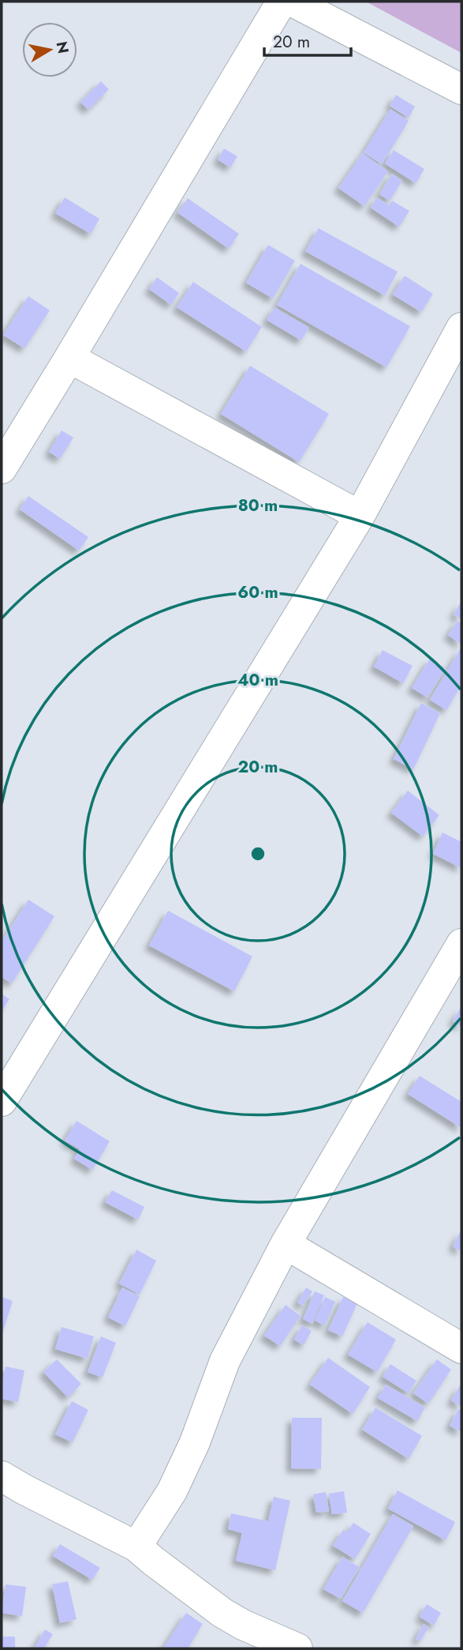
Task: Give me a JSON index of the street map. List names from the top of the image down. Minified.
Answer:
{"scale_bar":"20 m","north":"right","rings":["80 m","60 m","40 m","20 m"]}
